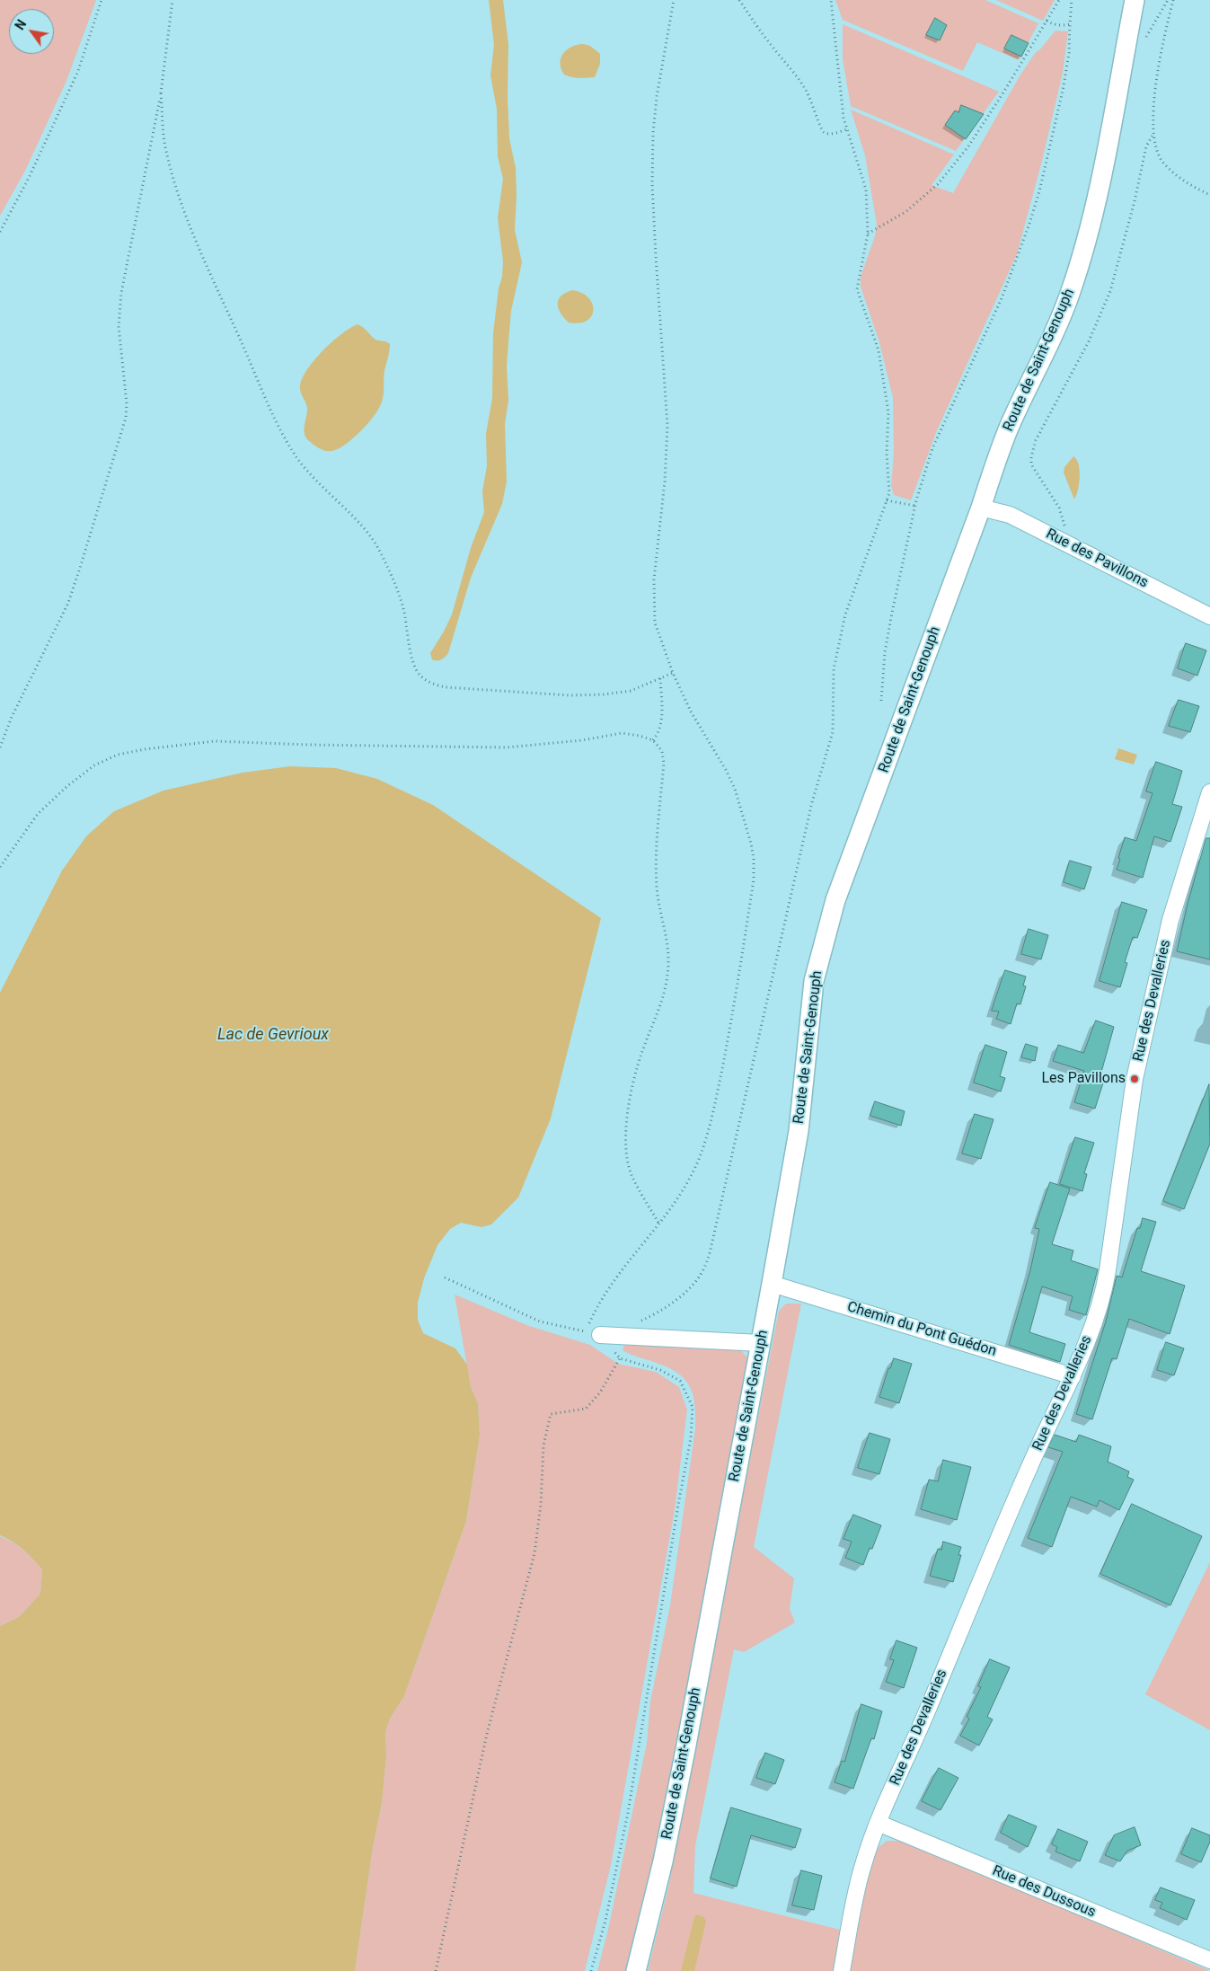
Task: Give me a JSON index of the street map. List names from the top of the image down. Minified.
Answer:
{"streets":{"street":["Route de Saint-Genouph","Rue des Pavillons","Rue des Devalleries","Chemin du Pont Guédon","Rue des Dussous"]},"crossings":[["Route de Saint-Genouph","Rue des Pavillons"],["Route de Saint-Genouph","Chemin du Pont Guédon"],["Rue des Devalleries","Chemin du Pont Guédon"],["Rue des Devalleries","Rue des Dussous"]],"water":["Lac de Gevrioux"],"places":["Les Pavillons"],"north":"top left"}
